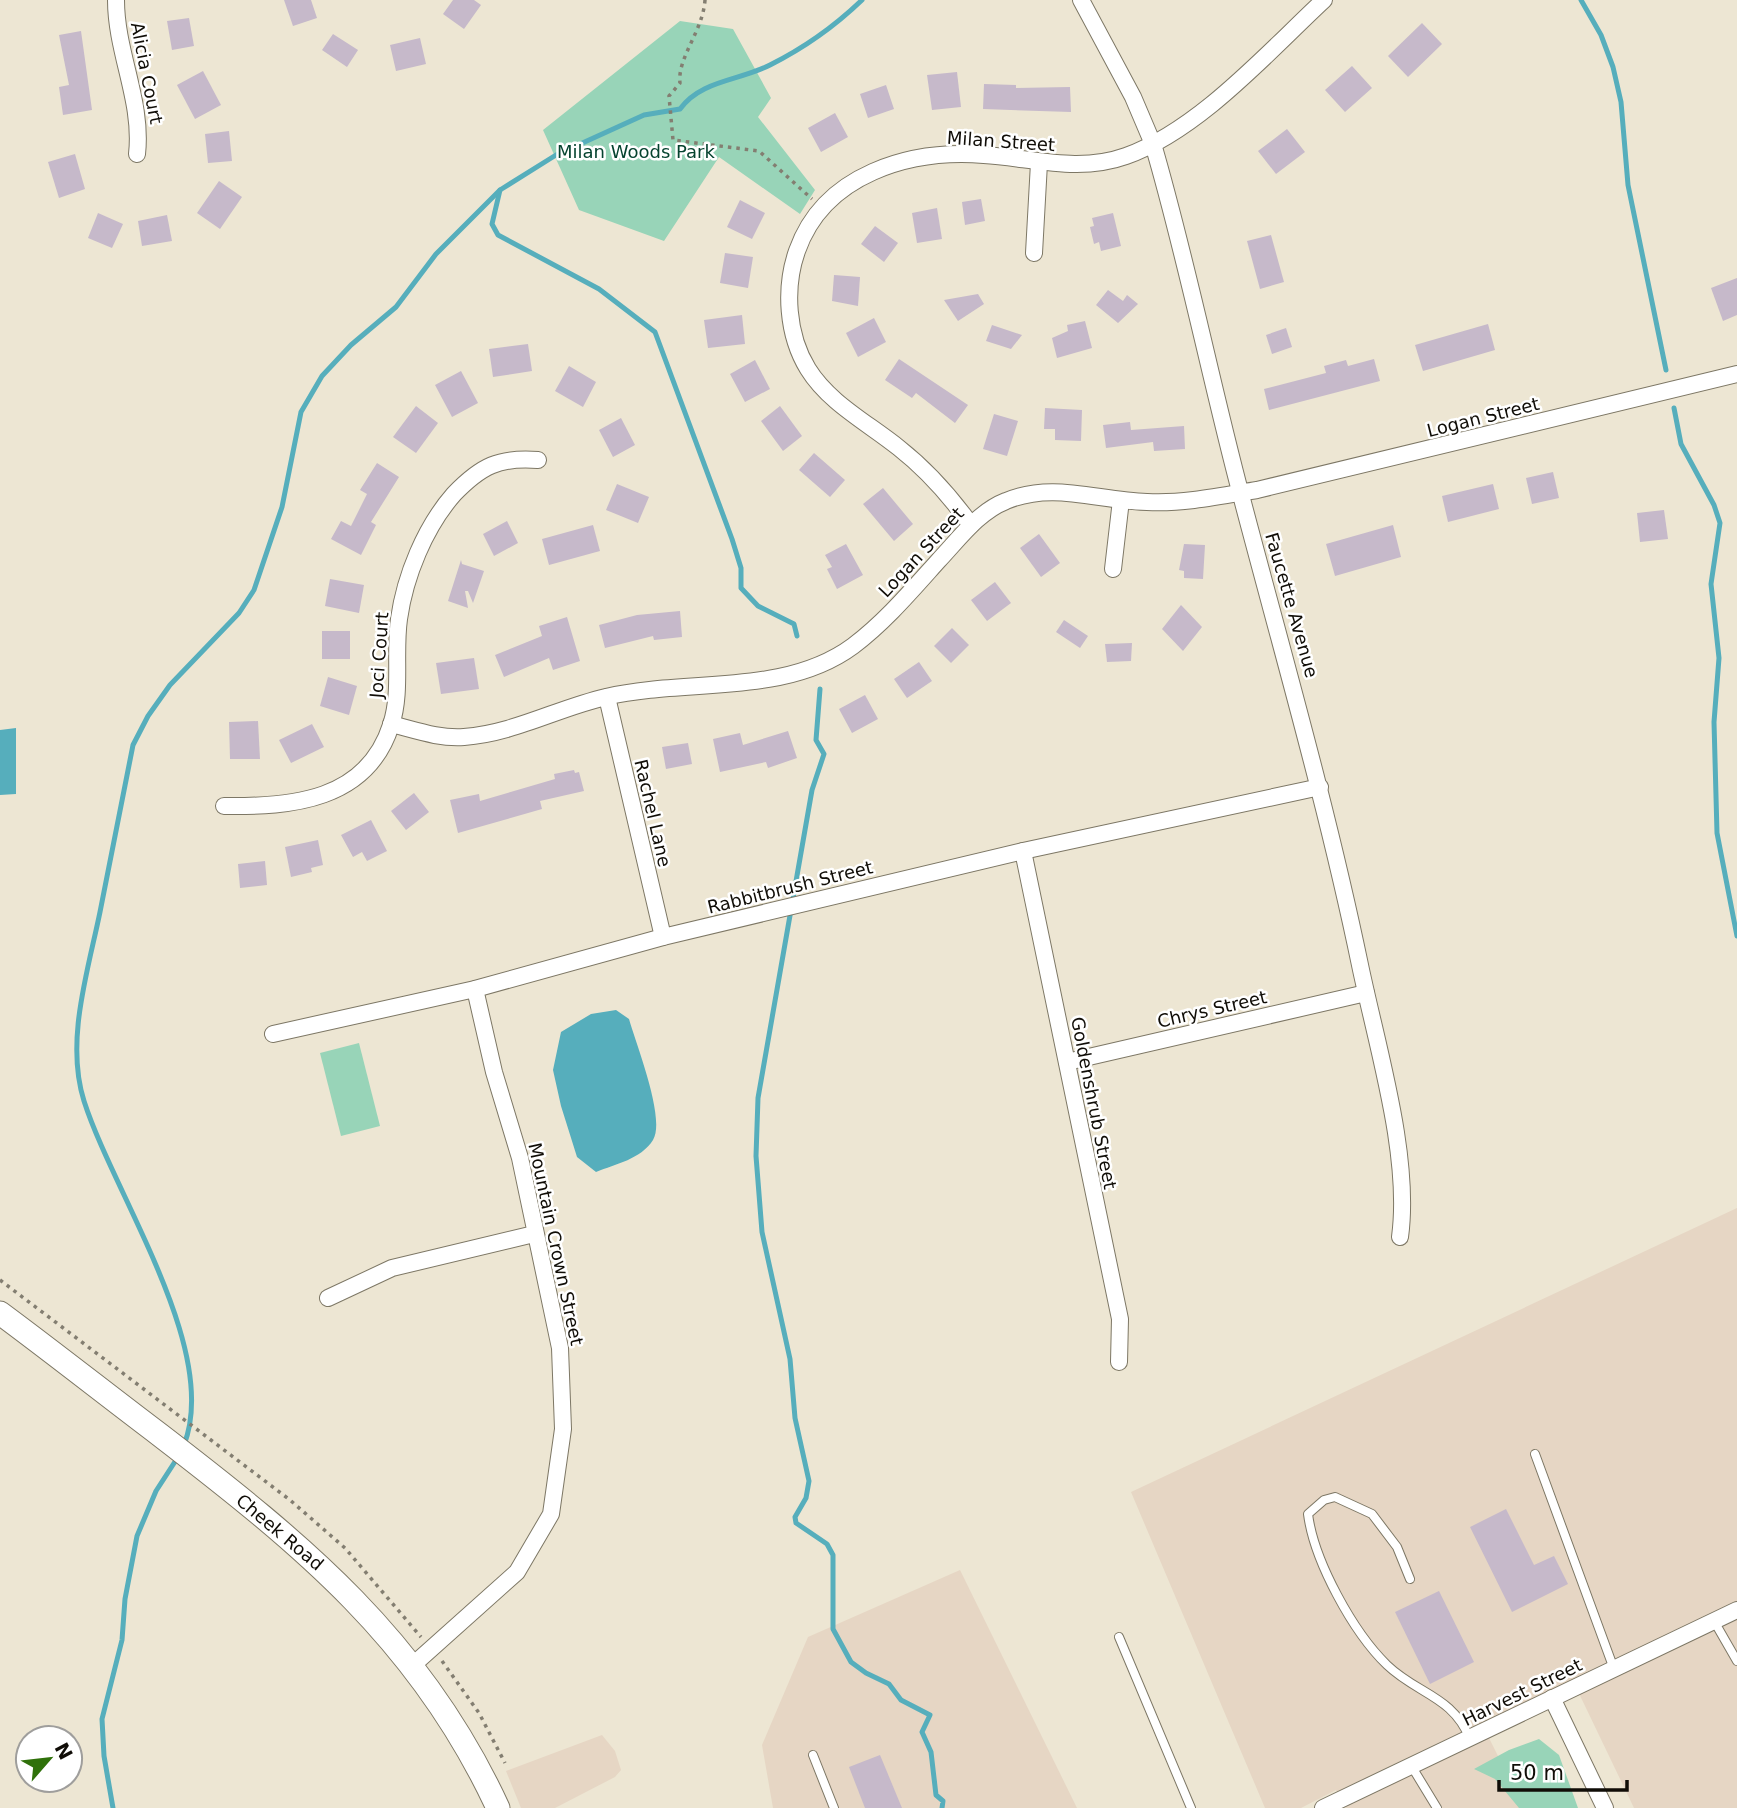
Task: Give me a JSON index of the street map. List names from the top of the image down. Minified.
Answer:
{"streets":{"street":["Alicia Court","Milan Street","Logan Street","Faucette Avenue","Joci Court","Rachel Lane","Rabbitbrush Street","Chrys Street","Goldenshrub Street","Mountain Crown Street","Cheek Road","Harvest Street"]},"crossings":[["Milan Street","Logan Street"],["Milan Street","Faucette Avenue"],["Logan Street","Faucette Avenue"],["Logan Street","Joci Court"],["Logan Street","Rachel Lane"],["Faucette Avenue","Rabbitbrush Street"],["Faucette Avenue","Chrys Street"],["Rachel Lane","Rabbitbrush Street"],["Rabbitbrush Street","Goldenshrub Street"],["Rabbitbrush Street","Mountain Crown Street"],["Chrys Street","Goldenshrub Street"],["Mountain Crown Street","Cheek Road"]],"parks":["Milan Woods Park"],"scale_bar":"50 m","north":"top right"}
